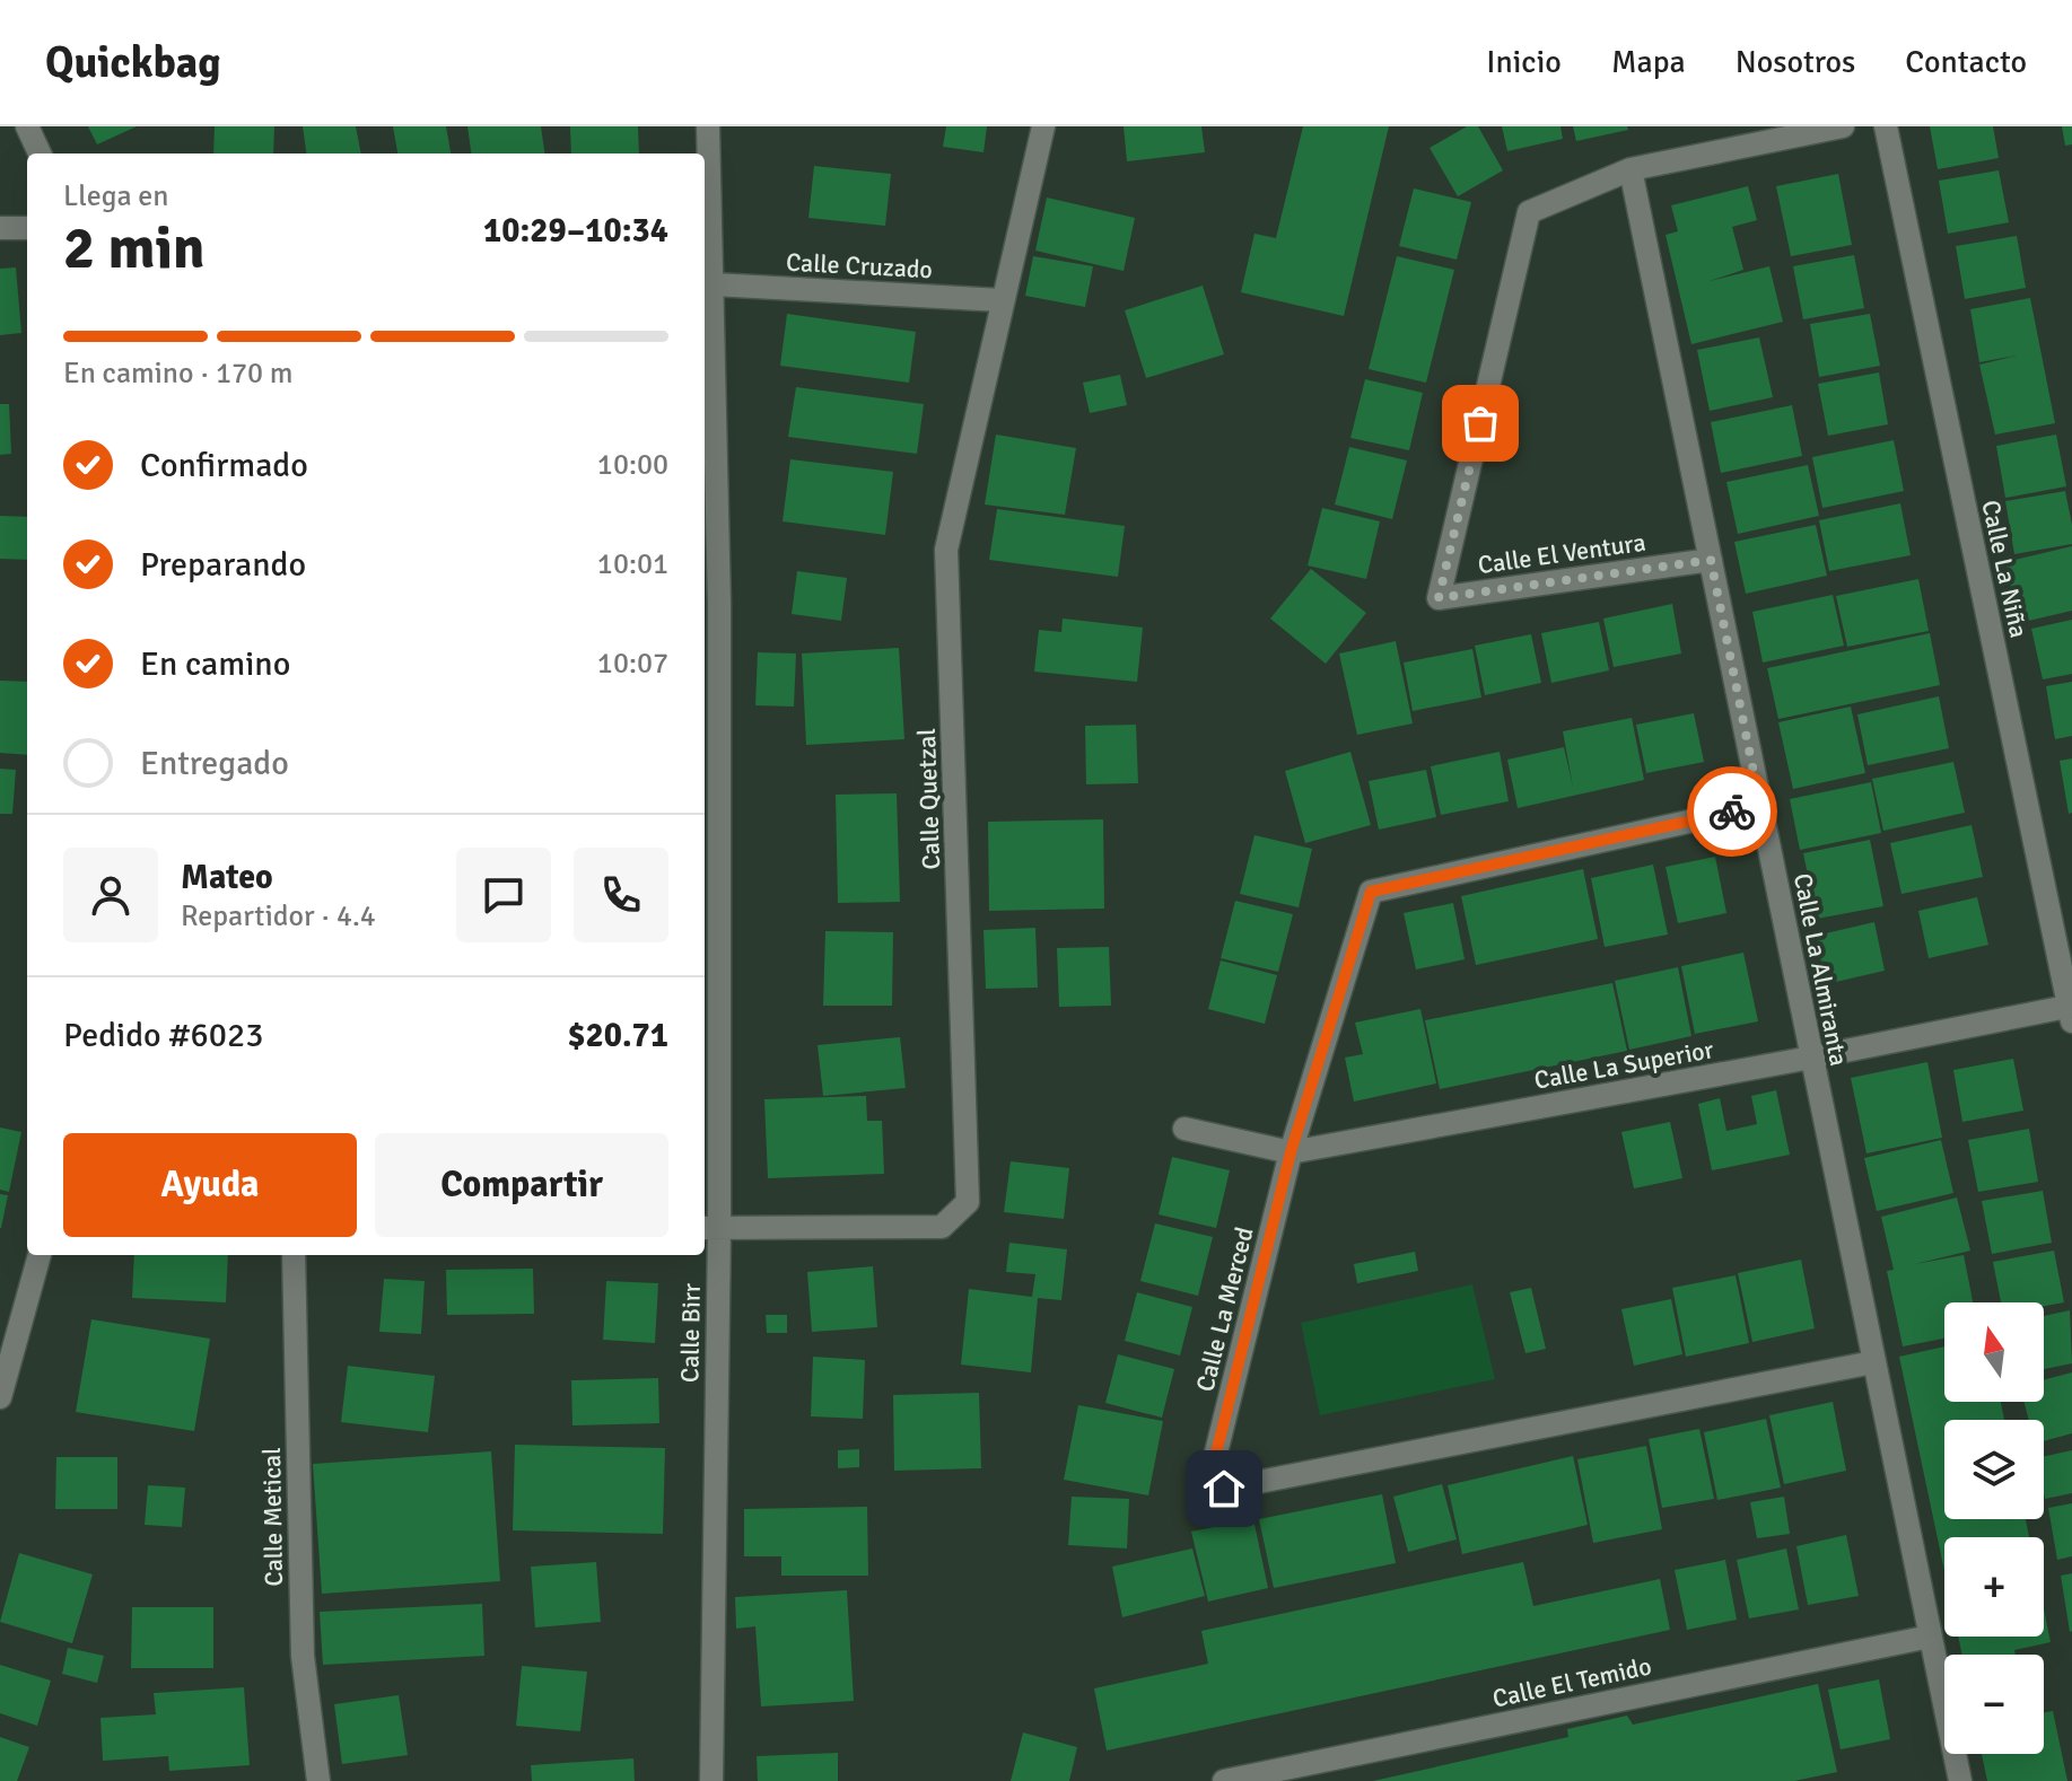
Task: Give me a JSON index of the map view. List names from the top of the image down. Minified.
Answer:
{"streets":{"street":["Calle Cruzado","Calle El Ventura","Calle La Niña","Calle Quetzal","Calle La Almiranta","Calle La Superior","Calle La Merced","Calle Birr","Calle Metical","Calle El Temido"]},"crossings":[["Calle Cruzado","Calle Quetzal"],["Calle Cruzado","Calle Birr"],["Calle El Ventura","Calle La Almiranta"],["Calle La Niña","Calle La Superior"],["Calle Quetzal","Calle Birr"],["Calle La Almiranta","Calle La Superior"],["Calle La Almiranta","Calle La Merced"],["Calle La Almiranta","Calle El Temido"],["Calle La Superior","Calle La Merced"]],"north":"top","page":{"header":"Quickbag","nav":["Inicio","Mapa","Nosotros","Contacto"],"heading":["2 min","Llega en","10:29–10:34"],"panel":["Mateo","Repartidor · 4.4","Pedido #6023","$20.71"],"bar":"En camino · 170 m","list":[["Confirmado","10:00"],["Preparando","10:01"],["En camino","10:07"],"Entregado"],"buttons":["Ayuda","Compartir"],"map_buttons":["+","−"]}}
